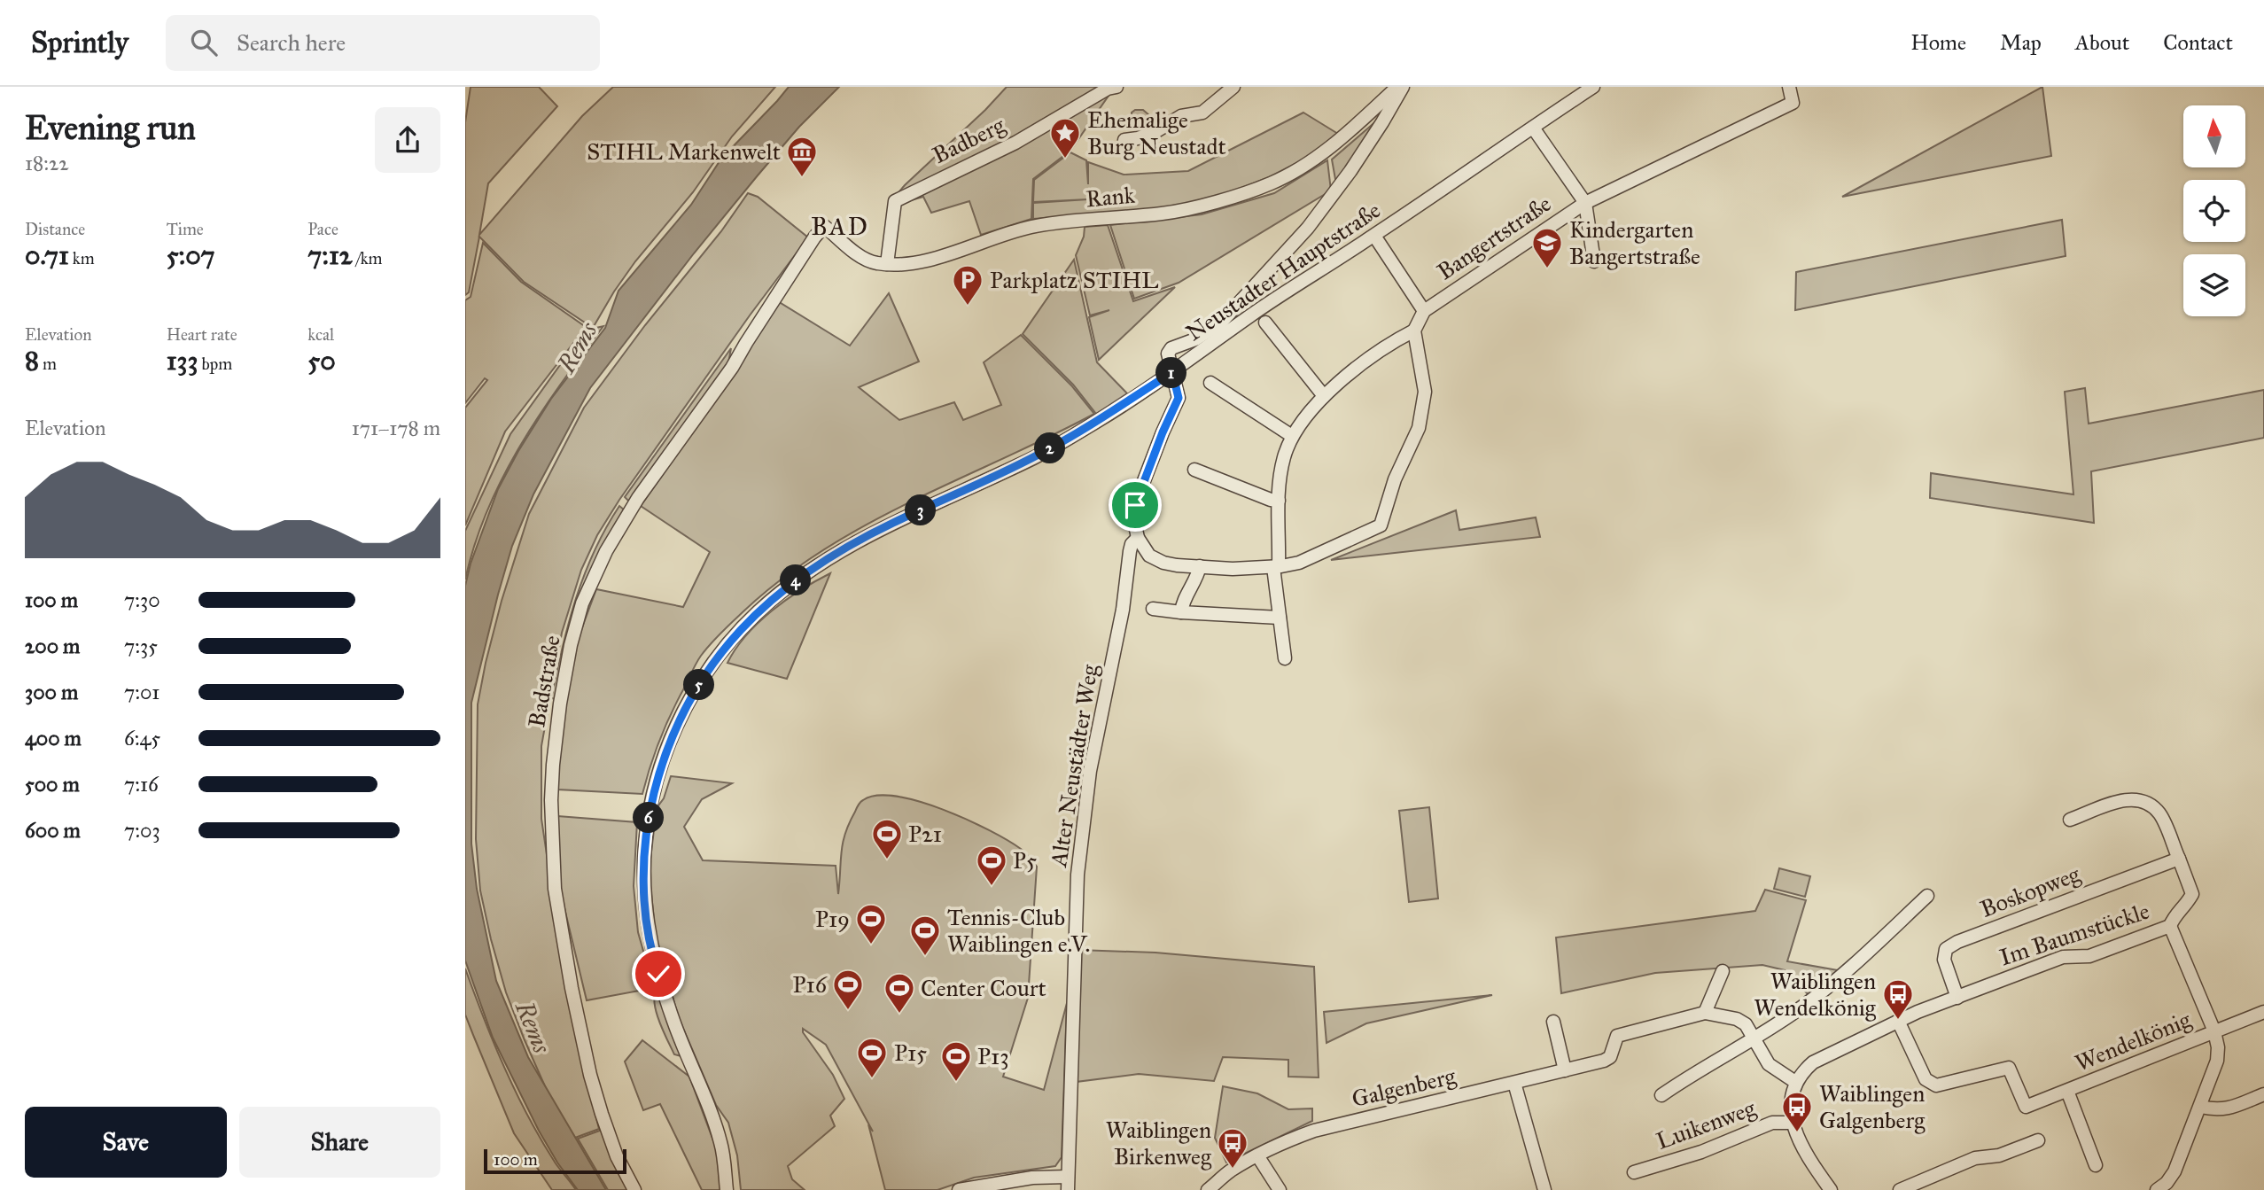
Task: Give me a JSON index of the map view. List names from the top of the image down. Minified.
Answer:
{"streets":{"street":["Badberg","Rank","Bangertstraße","Neustadter Hauptstraße","Badstraße","Alter Neustädter Weg","Boskopweg","Im Baumstückle","Wendelkönig","Galgenberg","Luikenweg"]},"crossings":[["Badberg","Rank"],["Rank","Badstraße"],["Boskopweg","Im Baumstückle"],["Im Baumstückle","Wendelkönig"]],"districts":["BAD"],"water":["Rems"],"places":{"place":["Ehemalige Burg Neustadt"],"museum":["STIHL Markenwelt"],"school or university":["Kindergarten Bangertstraße"],"parking":["Parkplatz STIHL"],"sports":["P21","P5","P19","Tennis-Club Waiblingen e.V.","P16","Center Court","P15","P13"],"bus stop":["Waiblingen Wendelkönig","Waiblingen Galgenberg","Waiblingen Birkenweg"]},"scale_bar":"100 m","north":"top","page":{"header":"Sprintly","search":"Search here","nav":["Home","Map","About","Contact"],"heading":["Evening run","18:22"],"stats":[["Distance","0.71 km"],["Time","5:07"],["Pace","7:12 /km"],["Elevation","8 m"],["Heart rate","133 bpm"],["kcal","50"]],"pins":["1","2","3","4","5","6"],"chart":["Elevation","171–178 m"],"list":[{"name":"100 m","note":"7:30"},{"name":"200 m","note":"7:35"},{"name":"300 m","note":"7:01"},{"name":"400 m","note":"6:45"},{"name":"500 m","note":"7:16"},{"name":"600 m","note":"7:03"}],"buttons":["Save","Share"],"scale":"100 m"}}
